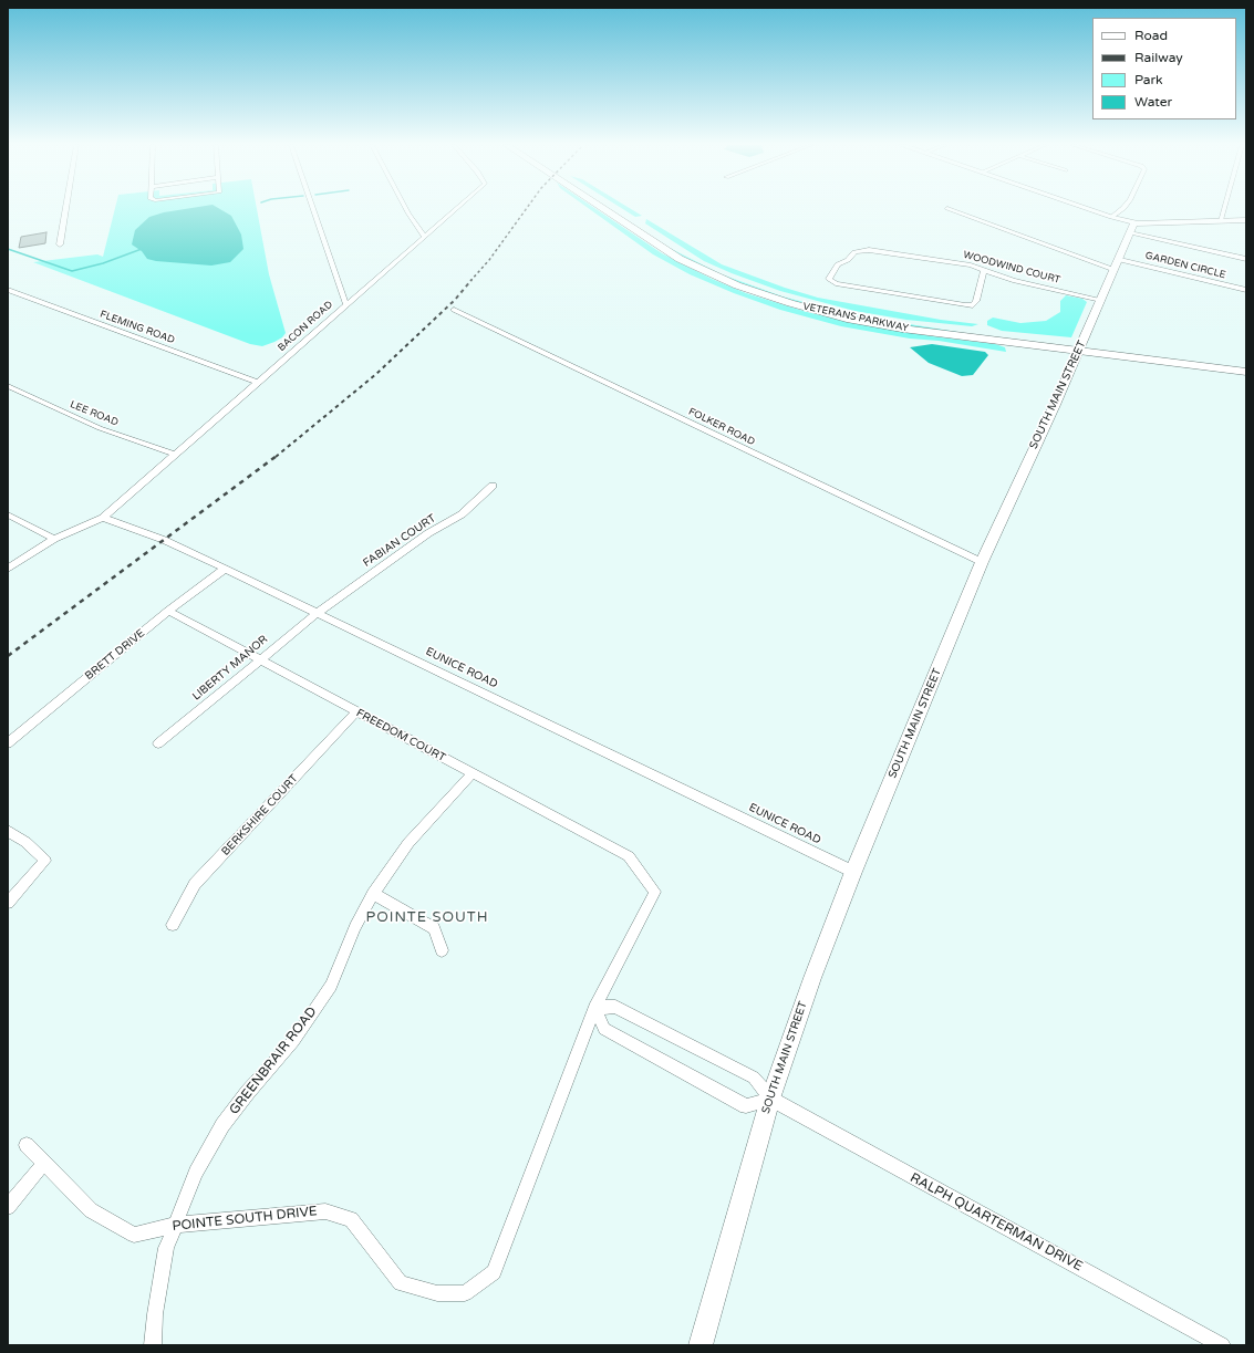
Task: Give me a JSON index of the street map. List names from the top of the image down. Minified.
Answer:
{"streets":{"main road":["VETERANS PARKWAY"],"street":["GARDEN CIRCLE","WOODWIND COURT","BACON ROAD","FLEMING ROAD","SOUTH MAIN STREET","LEE ROAD","FOLKER ROAD","FABIAN COURT","BRETT DRIVE","LIBERTY MANOR","EUNICE ROAD","FREEDOM COURT","BERKSHIRE COURT","GREENBRAIR ROAD","POINTE SOUTH DRIVE","RALPH QUARTERMAN DRIVE"]},"crossings":[["GARDEN CIRCLE","SOUTH MAIN STREET"],["WOODWIND COURT","SOUTH MAIN STREET"],["VETERANS PARKWAY","SOUTH MAIN STREET"],["BACON ROAD","FLEMING ROAD"],["BACON ROAD","LEE ROAD"],["BACON ROAD","EUNICE ROAD"],["SOUTH MAIN STREET","FOLKER ROAD"],["SOUTH MAIN STREET","EUNICE ROAD"],["SOUTH MAIN STREET","RALPH QUARTERMAN DRIVE"],["FABIAN COURT","LIBERTY MANOR"],["FABIAN COURT","EUNICE ROAD"],["BRETT DRIVE","EUNICE ROAD"],["BRETT DRIVE","FREEDOM COURT"],["LIBERTY MANOR","EUNICE ROAD"],["LIBERTY MANOR","FREEDOM COURT"],["FREEDOM COURT","BERKSHIRE COURT"],["FREEDOM COURT","GREENBRAIR ROAD"],["FREEDOM COURT","POINTE SOUTH DRIVE"],["GREENBRAIR ROAD","POINTE SOUTH DRIVE"],["POINTE SOUTH DRIVE","RALPH QUARTERMAN DRIVE"]],"districts":["POINTE SOUTH"],"legend":["Road","Railway","Park","Water"]}
